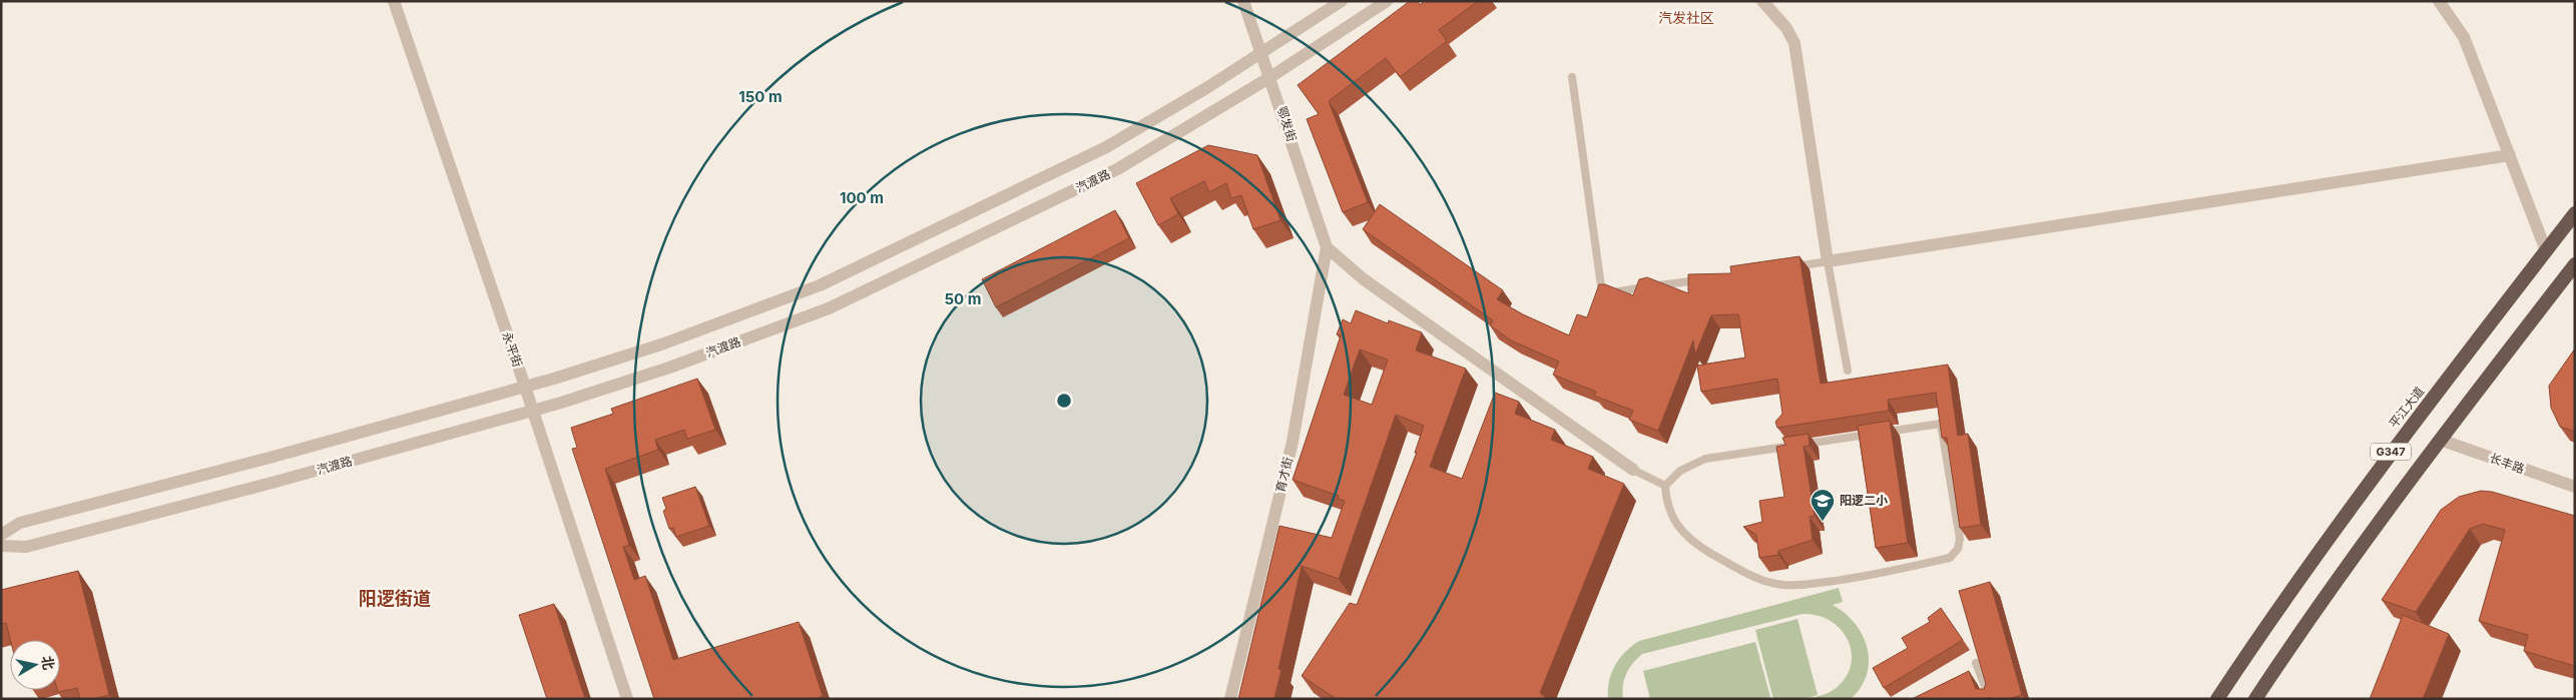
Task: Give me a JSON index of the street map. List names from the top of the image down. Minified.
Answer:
{"streets":{"highway":["平江大道","G347"],"street":["鄂发街","汽渡路","永平街","长丰路","育才街"]},"crossings":[["鄂发街","汽渡路"],["鄂发街","育才街"],["汽渡路","永平街"],["G347","长丰路"]],"districts":["汽发社区","阳逻街道"],"places":{"school or university":["阳逻二小"]},"north":"right","rings":["150 m","100 m","50 m"]}
